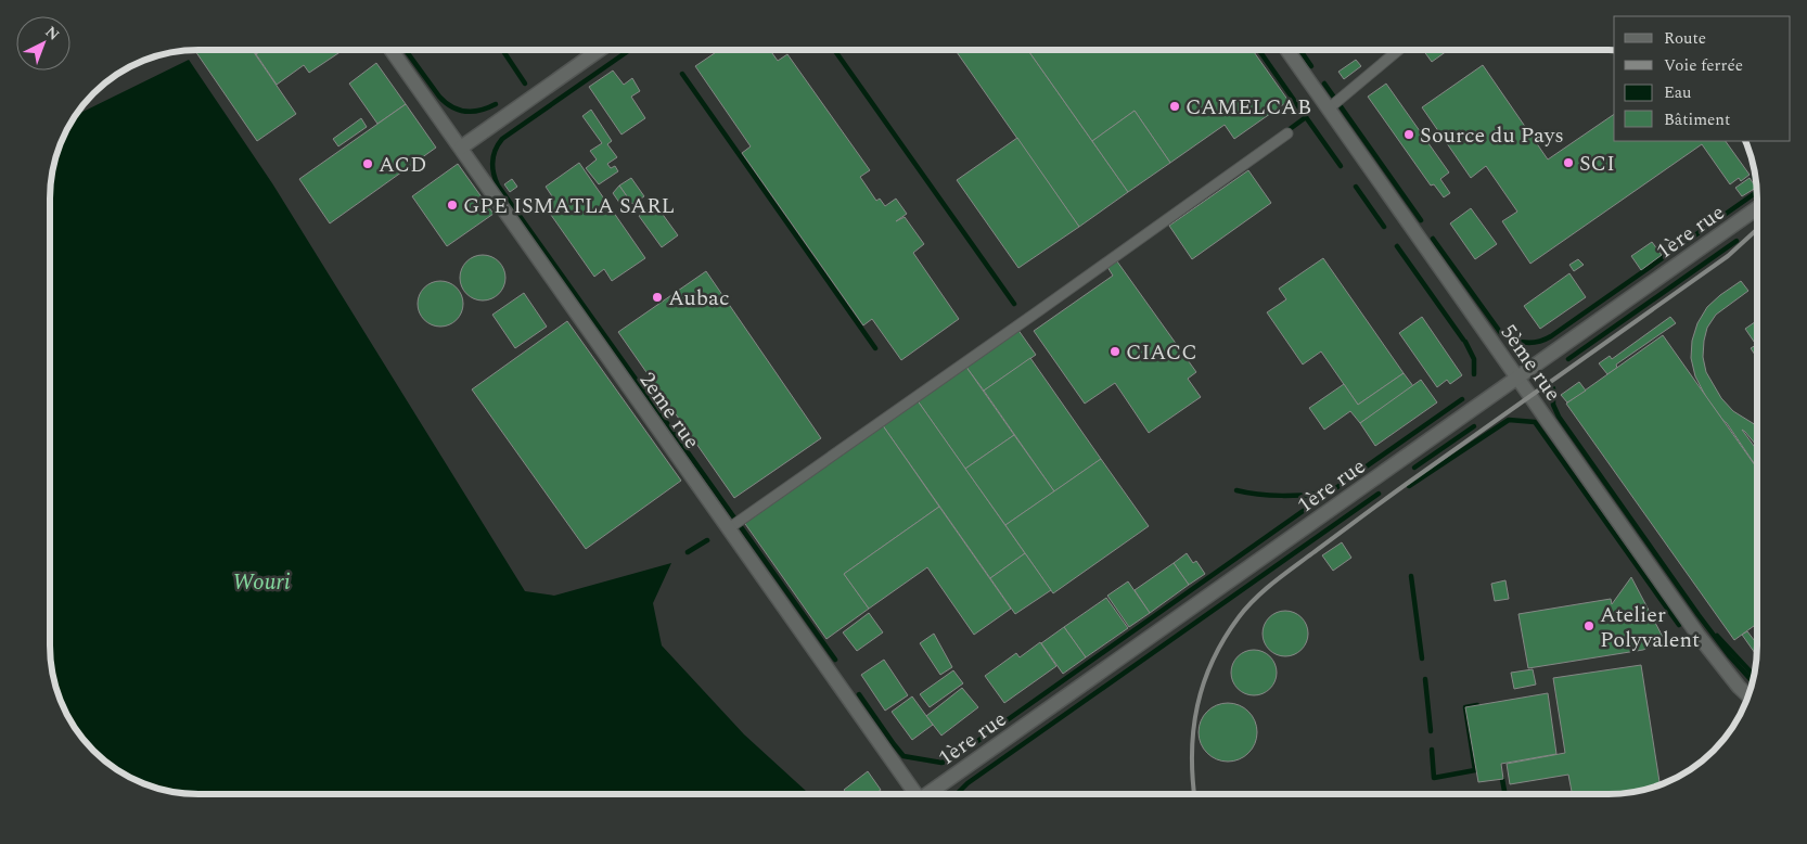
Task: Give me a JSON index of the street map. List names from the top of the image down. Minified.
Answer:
{"streets":{"street":["1ère rue","5ème rue","2eme rue"]},"crossings":[["1ère rue","5ème rue"]],"water":["Wouri"],"places":["CAMELCAB","Source du Pays","SCI","ACD","GPE ISMATLA SARL","Aubac","CIACC","Atelier Polyvalent"],"legend":["Route","Voie ferrée","Eau","Bâtiment"],"north":"top right"}
